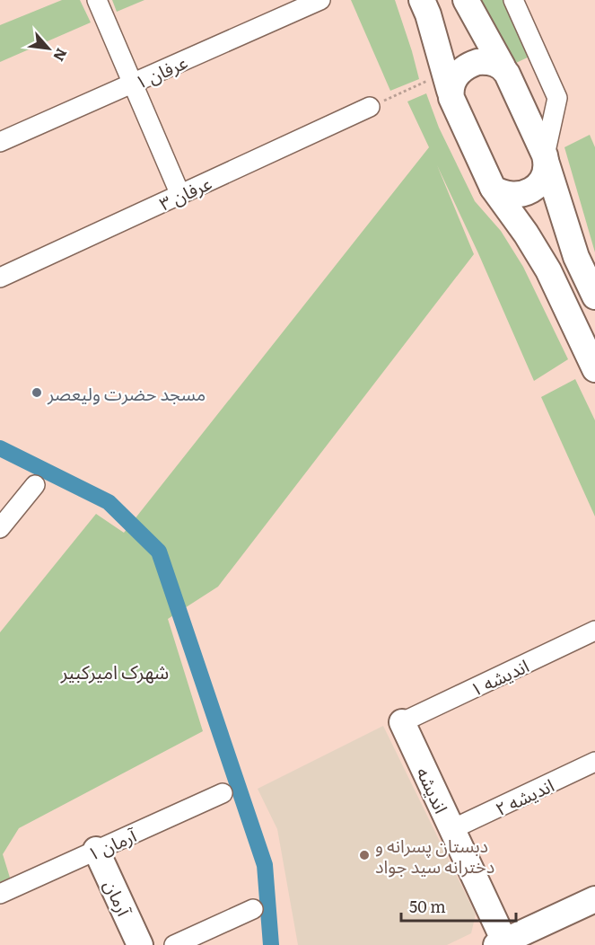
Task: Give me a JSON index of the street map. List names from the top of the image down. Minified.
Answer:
{"streets":{"main road":["اندیشه","آرمان"],"street":["عرفان ۱","عرفان ۳","اندیشه ۱","اندیشه ۲","آرمان ۱"]},"crossings":[["اندیشه ۱","اندیشه"],["اندیشه","اندیشه ۲"],["آرمان ۱","آرمان"]],"districts":["شهرک امیرکبیر"],"places":["مسجد حضرت ولیعصر","دبستان پسرانه و دخترانه سید جواد"],"scale_bar":"50 m","north":"bottom right"}
